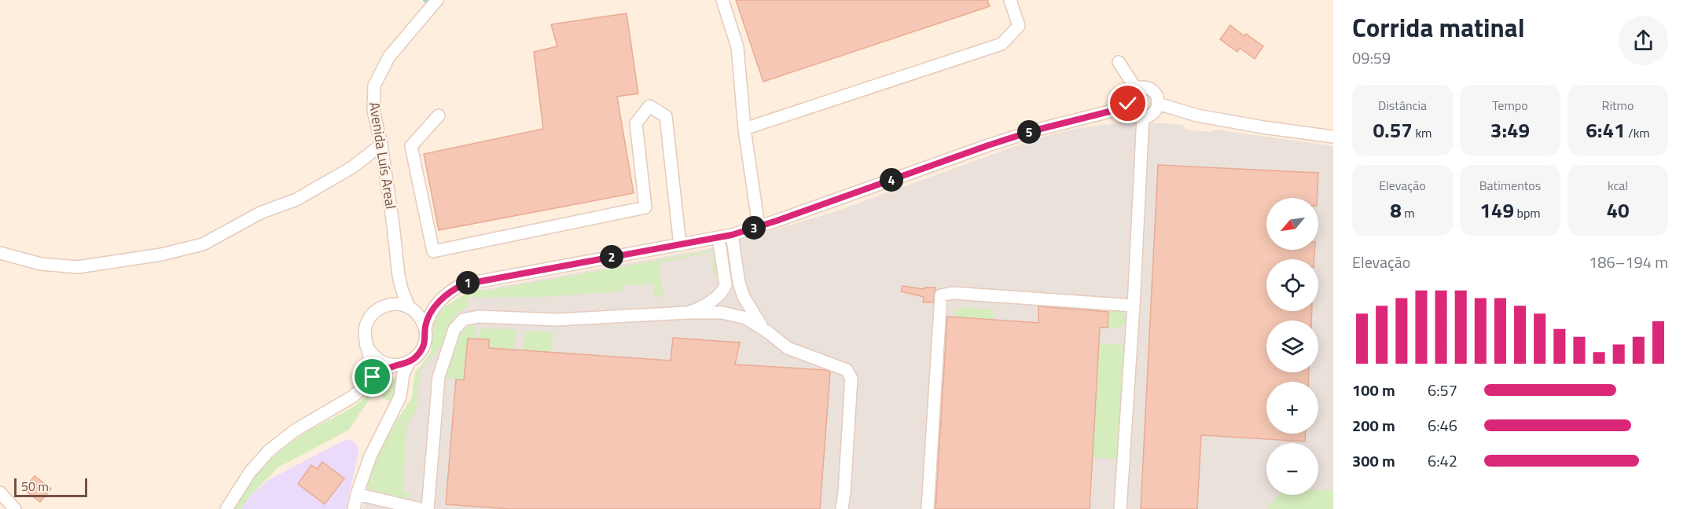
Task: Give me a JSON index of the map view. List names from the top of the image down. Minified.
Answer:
{"streets":{"street":["Avenida Luís Areal"]},"scale_bar":"50 m","north":"bottom left","page":{"heading":["Corrida matinal","09:59"],"stats":[["Distância","0.57 km"],["Tempo","3:49"],["Ritmo","6:41 /km"],["Elevação","8 m"],["Batimentos","149 bpm"],["kcal","40"]],"pins":["5","4","3","2","1"],"map_buttons":["+","−"],"chart":["Elevação","186–194 m"],"list":[{"name":"100 m","note":"6:57"},{"name":"200 m","note":"6:46"},{"name":"300 m","note":"6:42"}],"scale":"50 m"}}
